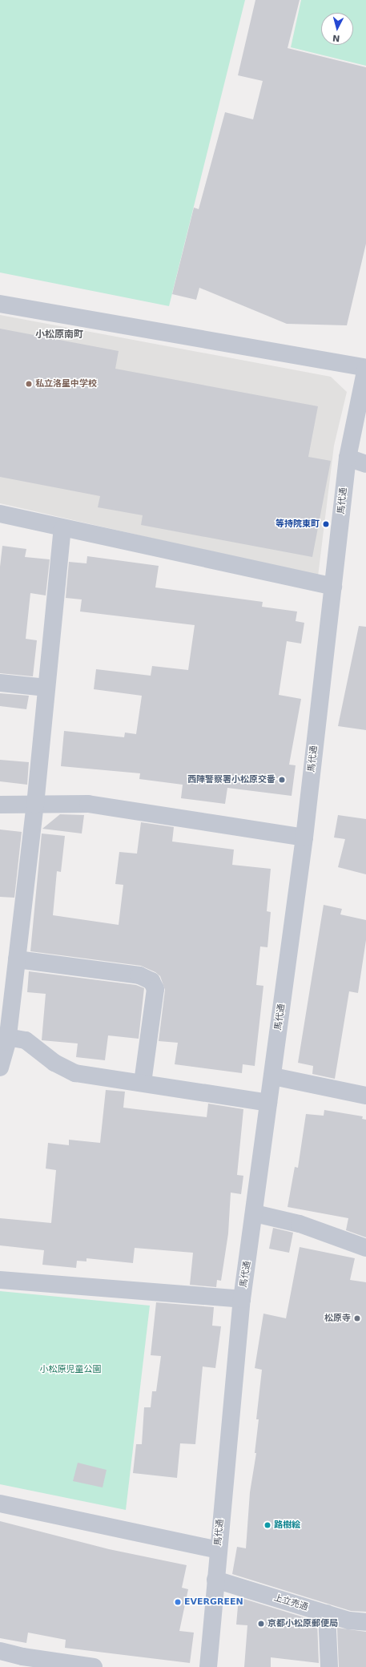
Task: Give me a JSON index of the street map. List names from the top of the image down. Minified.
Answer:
{"streets":{"street":["馬代通","上立売通"]},"crossings":[["馬代通","上立売通"]],"districts":["小松原南町"],"parks":["小松原児童公園"],"places":["私立洛星中学校","等持院東町","西陣警察署小松原交番","松原寺","路樹絵","EVERGREEN","京都小松原郵便局"],"north":"bottom"}
